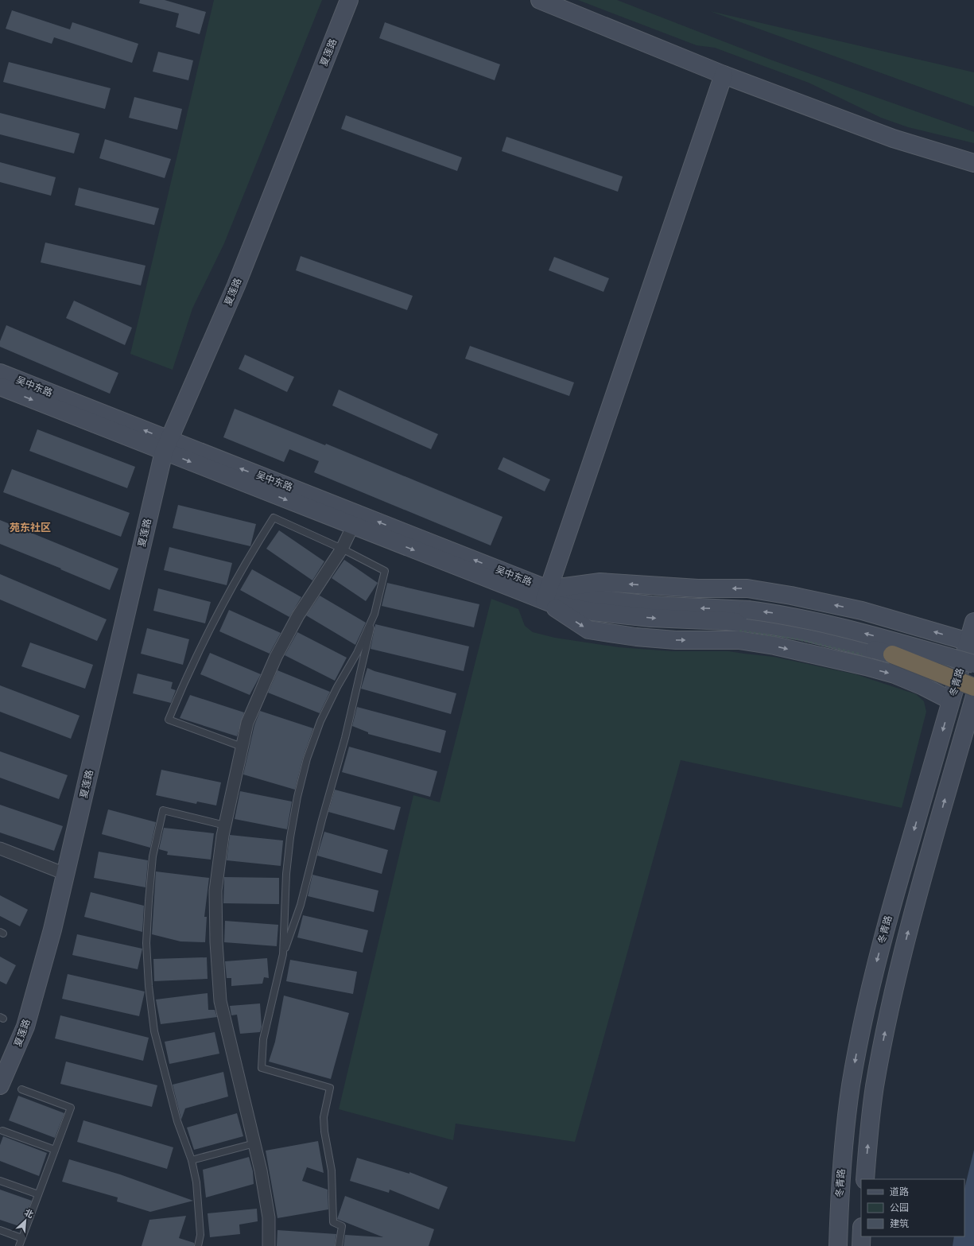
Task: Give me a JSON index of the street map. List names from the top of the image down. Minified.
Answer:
{"streets":{"main road":["夏莲路","吴中东路","冬青路"]},"crossings":[["夏莲路","吴中东路"]],"districts":["苑东社区"],"legend":["道路","公园","建筑"],"north":"top right"}
